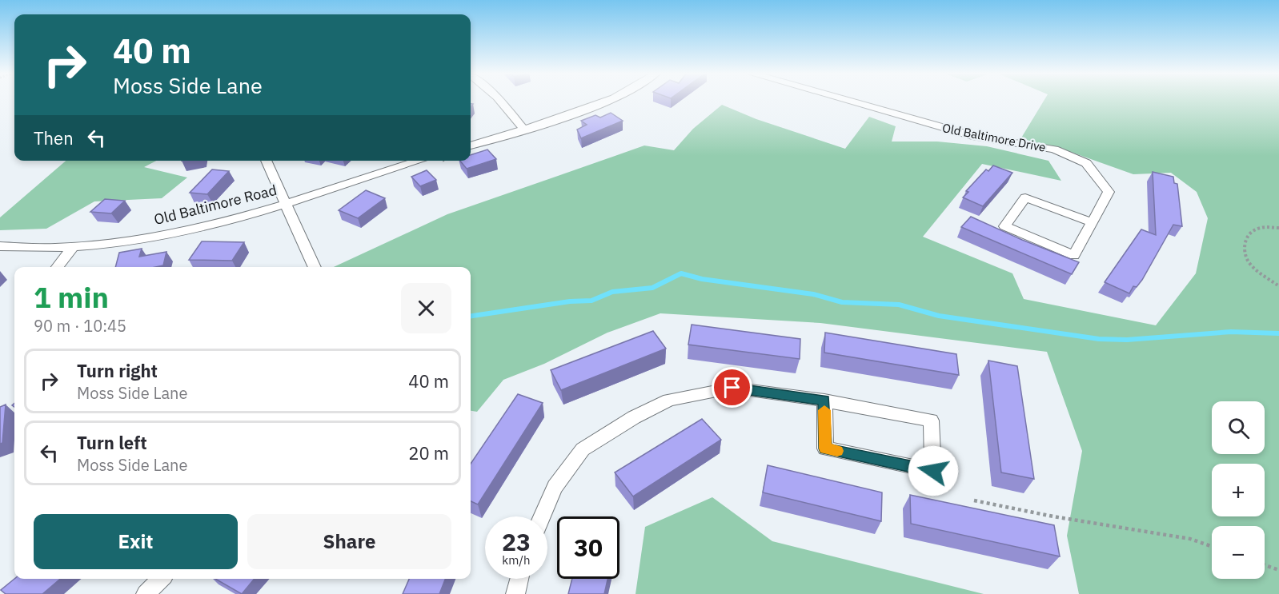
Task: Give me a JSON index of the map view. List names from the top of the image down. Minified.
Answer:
{"streets":{"street":["Old Baltimore Drive","Old Baltimore Road"]},"page":{"turn":["40 m","Moss Side Lane"],"then":"Then","heading":["1 min","90 m · 10:45"],"list":[{"name":"Turn right","note":"Moss Side Lane","value":"40 m"},{"name":"Turn left","note":"Moss Side Lane","value":"20 m"}],"map_buttons":["+","−"],"buttons":["Exit","Share"],"speed":"23 km/h","limit":"30"}}
